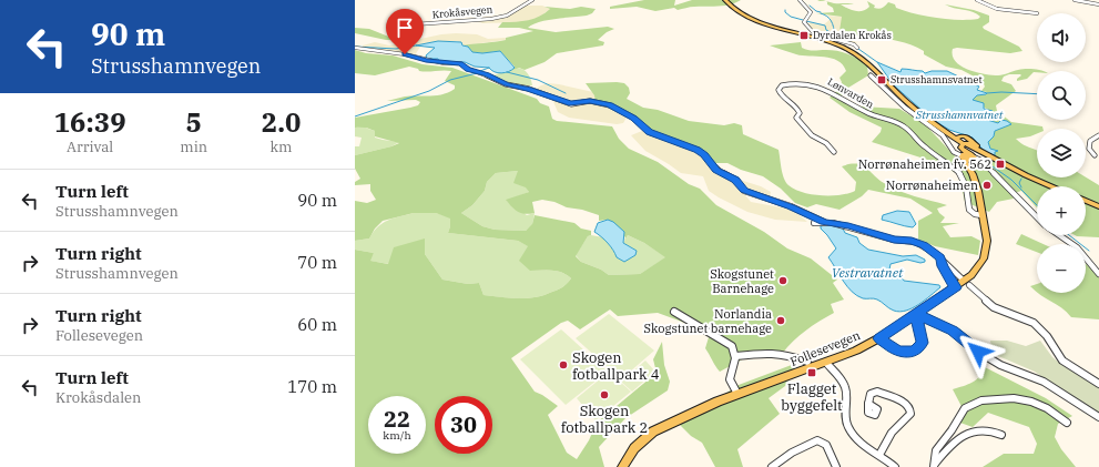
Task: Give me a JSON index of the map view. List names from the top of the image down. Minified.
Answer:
{"streets":{"main road":["Follesevegen"],"street":["Krokåsvegen","Lønvarden"]},"crossings":[["Lønvarden","Follesevegen"]],"water":["Strusshamnvatnet","Vestravatnet"],"places":{"transit":["Dyrdalen Krokås","Strusshamnsvatnet","Norrønaheimen fv. 562","Flagget byggefelt"],"other":["Norrønaheimen","Skogstunet Barnehage","Norlandia Skogstunet barnehage","Skogen fotballpark 4","Skogen fotballpark 2"]},"page":{"turn":["90 m","Strusshamnvegen"],"map_buttons":["+","−"],"eta":["16:39","Arrival","5","min","2.0","km"],"list":[{"name":"Turn left","note":"Strusshamnvegen","value":"90 m"},{"name":"Turn right","note":"Strusshamnvegen","value":"70 m"},{"name":"Turn right","note":"Follesevegen","value":"60 m"},{"name":"Turn left","note":"Krokåsdalen","value":"170 m"}],"speed":"22 km/h","limit":"30"}}
